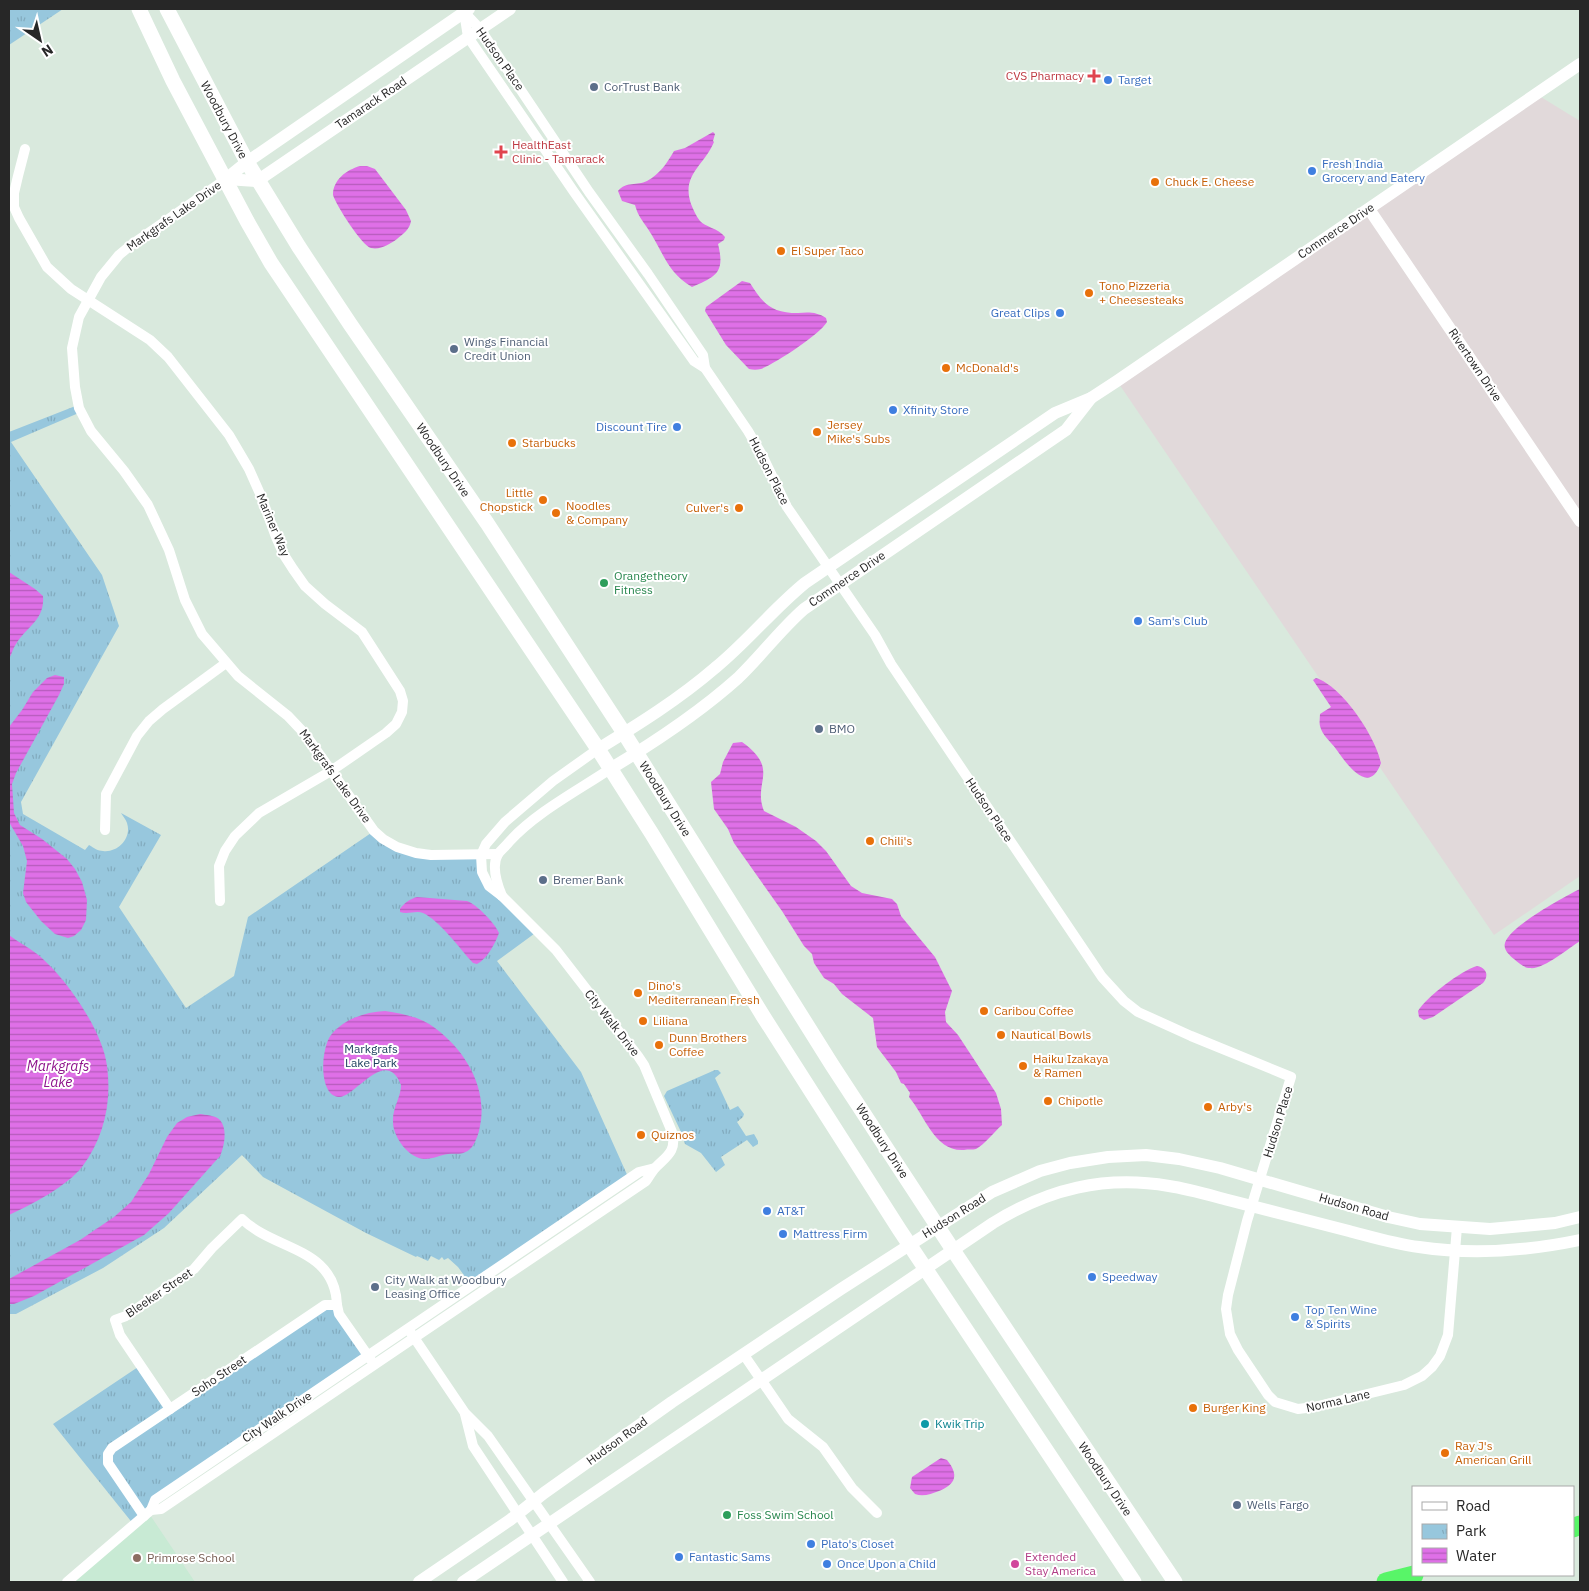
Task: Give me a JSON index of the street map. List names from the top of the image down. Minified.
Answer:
{"streets":{"main road":["Woodbury Drive"],"street":["Hudson Place","Tamarack Road","Markgrafs Lake Drive","Commerce Drive","Rivertown Drive","Mariner Way","City Walk Drive","Hudson Road","Bleeker Street","Soho Street","Norma Lane"]},"crossings":[["Hudson Place","Tamarack Road"],["Hudson Place","Commerce Drive"],["Hudson Place","Hudson Road"],["Hudson Place","Norma Lane"],["Tamarack Road","Woodbury Drive"],["Tamarack Road","Markgrafs Lake Drive"],["Woodbury Drive","Markgrafs Lake Drive"],["Woodbury Drive","Commerce Drive"],["Woodbury Drive","Hudson Road"],["Markgrafs Lake Drive","Mariner Way"],["Markgrafs Lake Drive","City Walk Drive"],["Commerce Drive","Rivertown Drive"],["City Walk Drive","Soho Street"],["Hudson Road","Norma Lane"],["Bleeker Street","Soho Street"]],"water":["Markgrafs Lake"],"parks":["Markgrafs Lake Park"],"places":{"health":["CVS Pharmacy","HealthEast Clinic - Tamarack"],"other":["Target","CorTrust Bank","Fresh India Grocery and Eatery","Chuck E. Cheese","El Super Taco","Tono Pizzeria + Cheesesteaks","Great Clips","Wings Financial Credit Union","McDonald's","Xfinity Store","Discount Tire","Jersey Mike's Subs","Starbucks","Little Chopstick","Culver's","Noodles & Company","Orangetheory Fitness","Sam's Club","BMO","Chili's","Bremer Bank","Dino's Mediterranean Fresh","Caribou Coffee","Liliana","Nautical Bowls","Dunn Brothers Coffee","Haiku Izakaya & Ramen","Chipotle","Arby's","Quiznos","AT&T","Mattress Firm","Speedway","City Walk at Woodbury Leasing Office","Top Ten Wine & Spirits","Burger King","Kwik Trip","Ray J's American Grill","Wells Fargo","Foss Swim School","Plato's Closet","Fantastic Sams","Primrose School","Once Upon a Child","Extended Stay America"]},"legend":["Road","Park","Water"],"north":"bottom right"}
